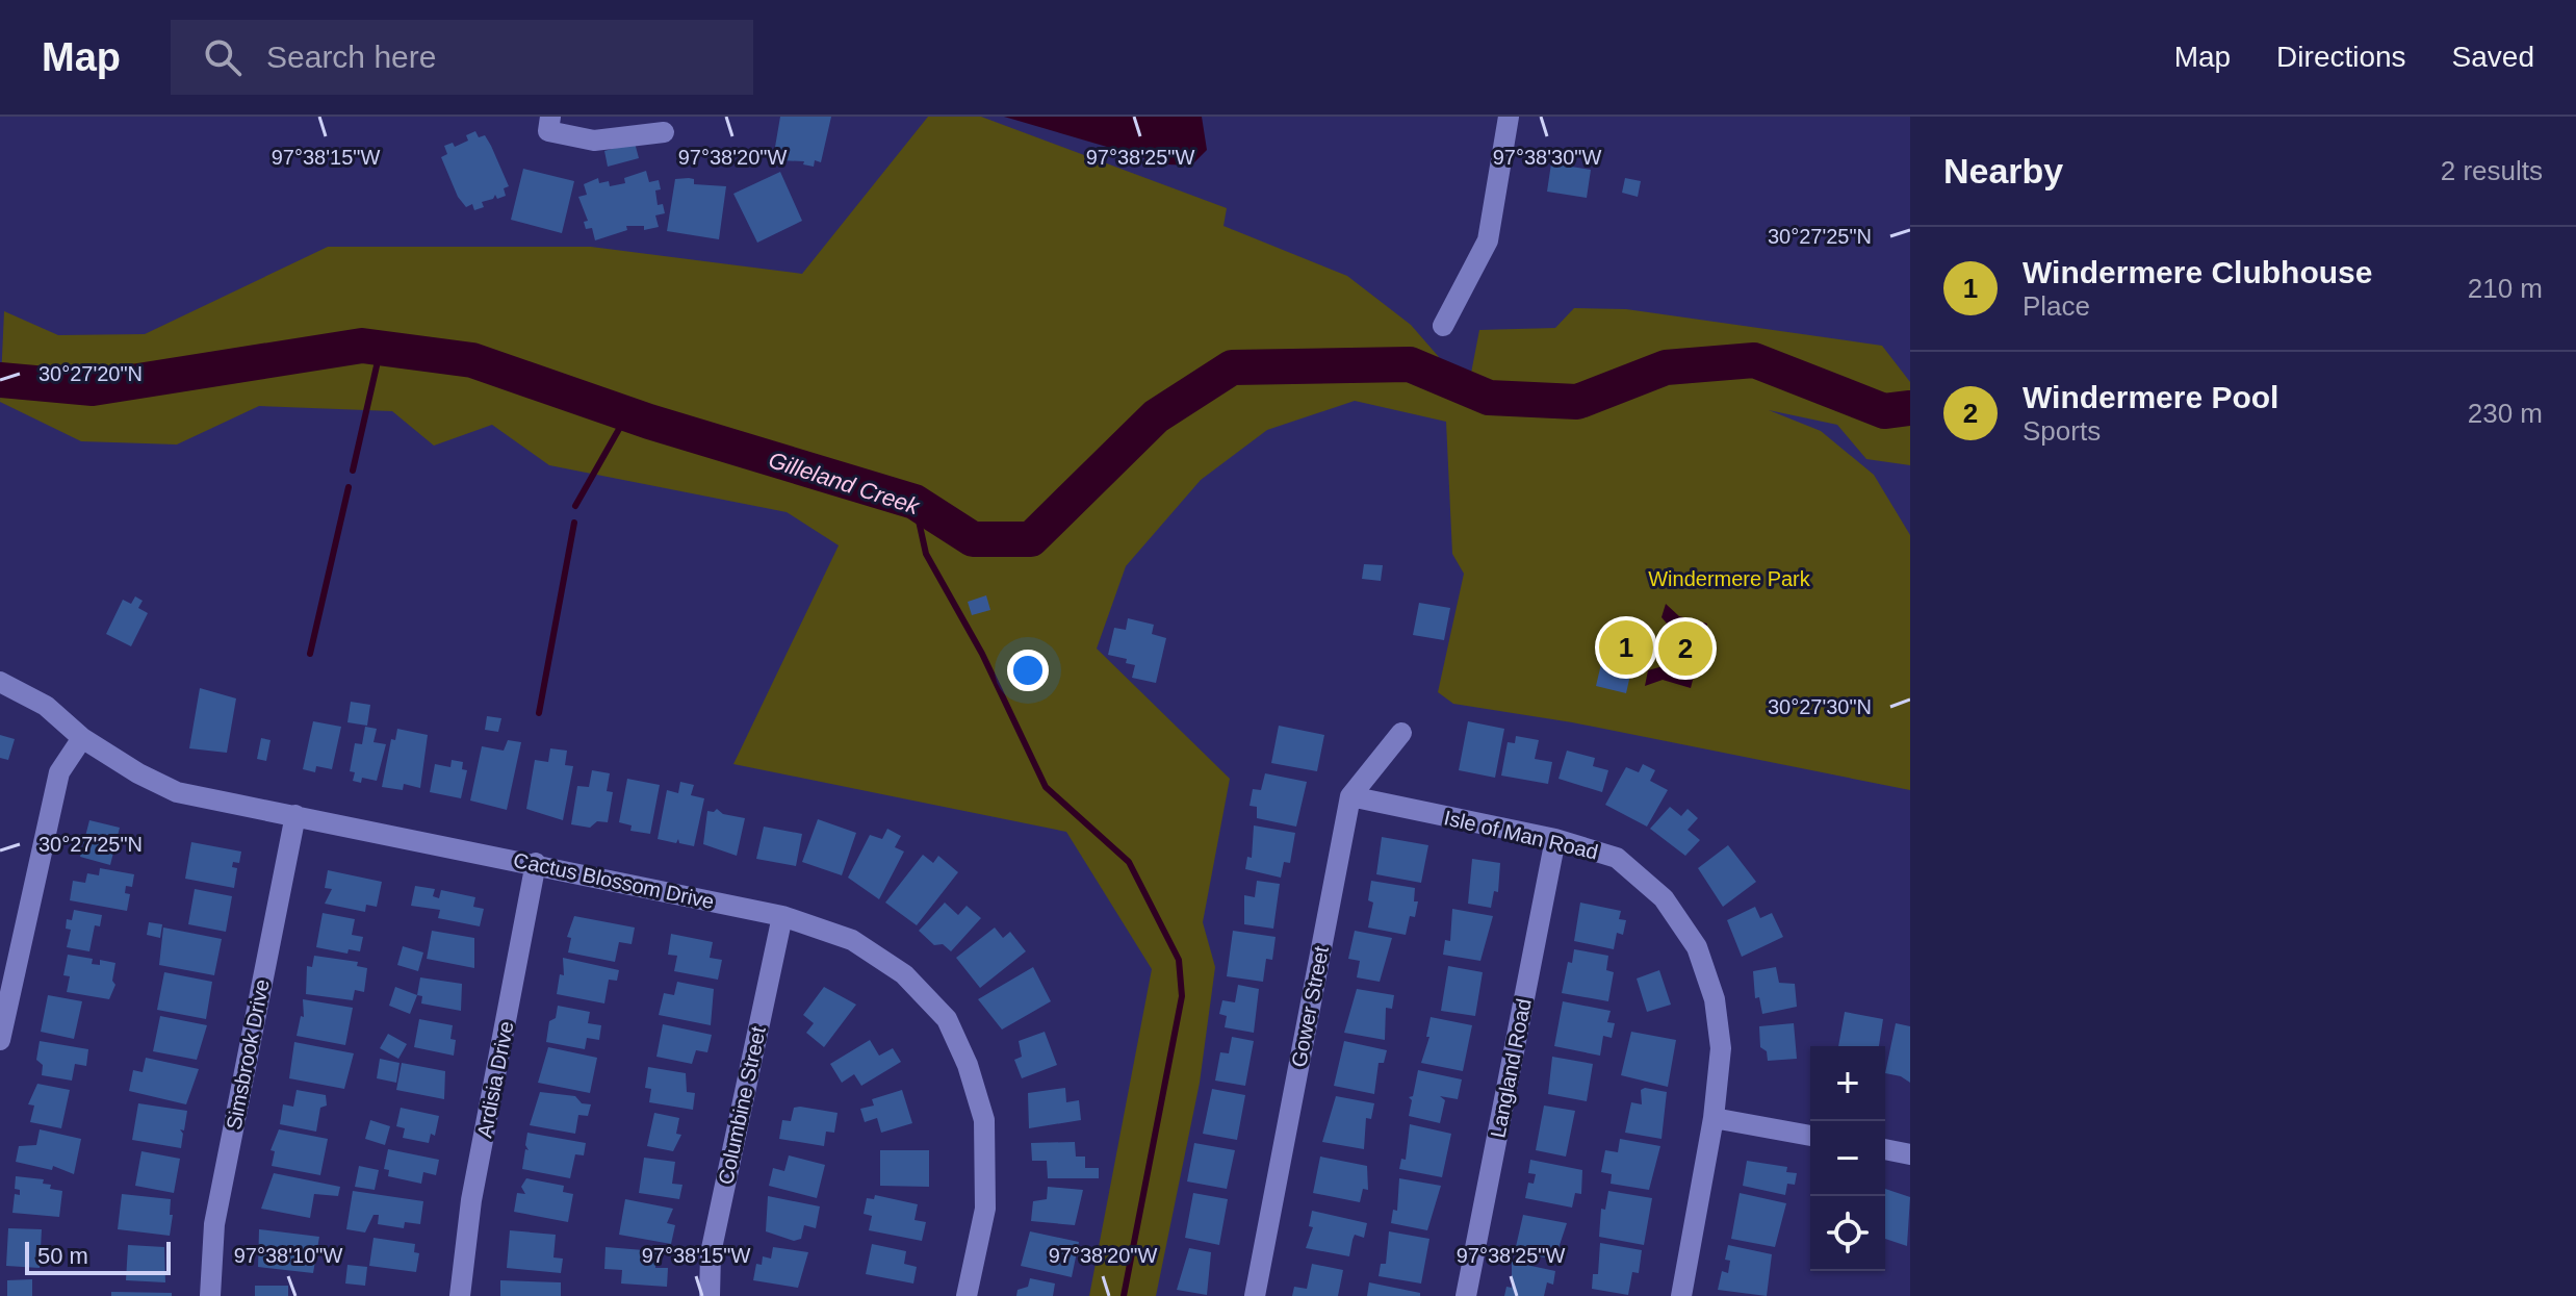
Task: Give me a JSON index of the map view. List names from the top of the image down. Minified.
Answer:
{"streets":{"street":["Isle of Man Road","Cactus Blossom Drive","Gower Street","Simsbrook Drive","Langland Road","Ardisia Drive","Columbine Street"]},"crossings":[["Isle of Man Road","Gower Street"],["Isle of Man Road","Langland Road"],["Cactus Blossom Drive","Simsbrook Drive"],["Cactus Blossom Drive","Ardisia Drive"],["Cactus Blossom Drive","Columbine Street"]],"water":["Gilleland Creek"],"parks":["Windermere Park"],"scale_bar":"50 m","page":{"header":"Map","search":"Search here","nav":["Map","Directions","Saved"],"heading":["Nearby","2 results"],"list":[{"mark":"1","name":"Windermere Clubhouse","note":"Place","value":"210 m"},{"mark":"2","name":"Windermere Pool","note":"Sports","value":"230 m"}],"pins":["1","2"],"map_buttons":["+","−"],"scale":"50 m"},"coordinates":["97°38'15\"W","97°38'20\"W","97°38'25\"W","97°38'30\"W","30°27'25\"N","30°27'20\"N","30°27'30\"N","97°38'10\"W"]}
